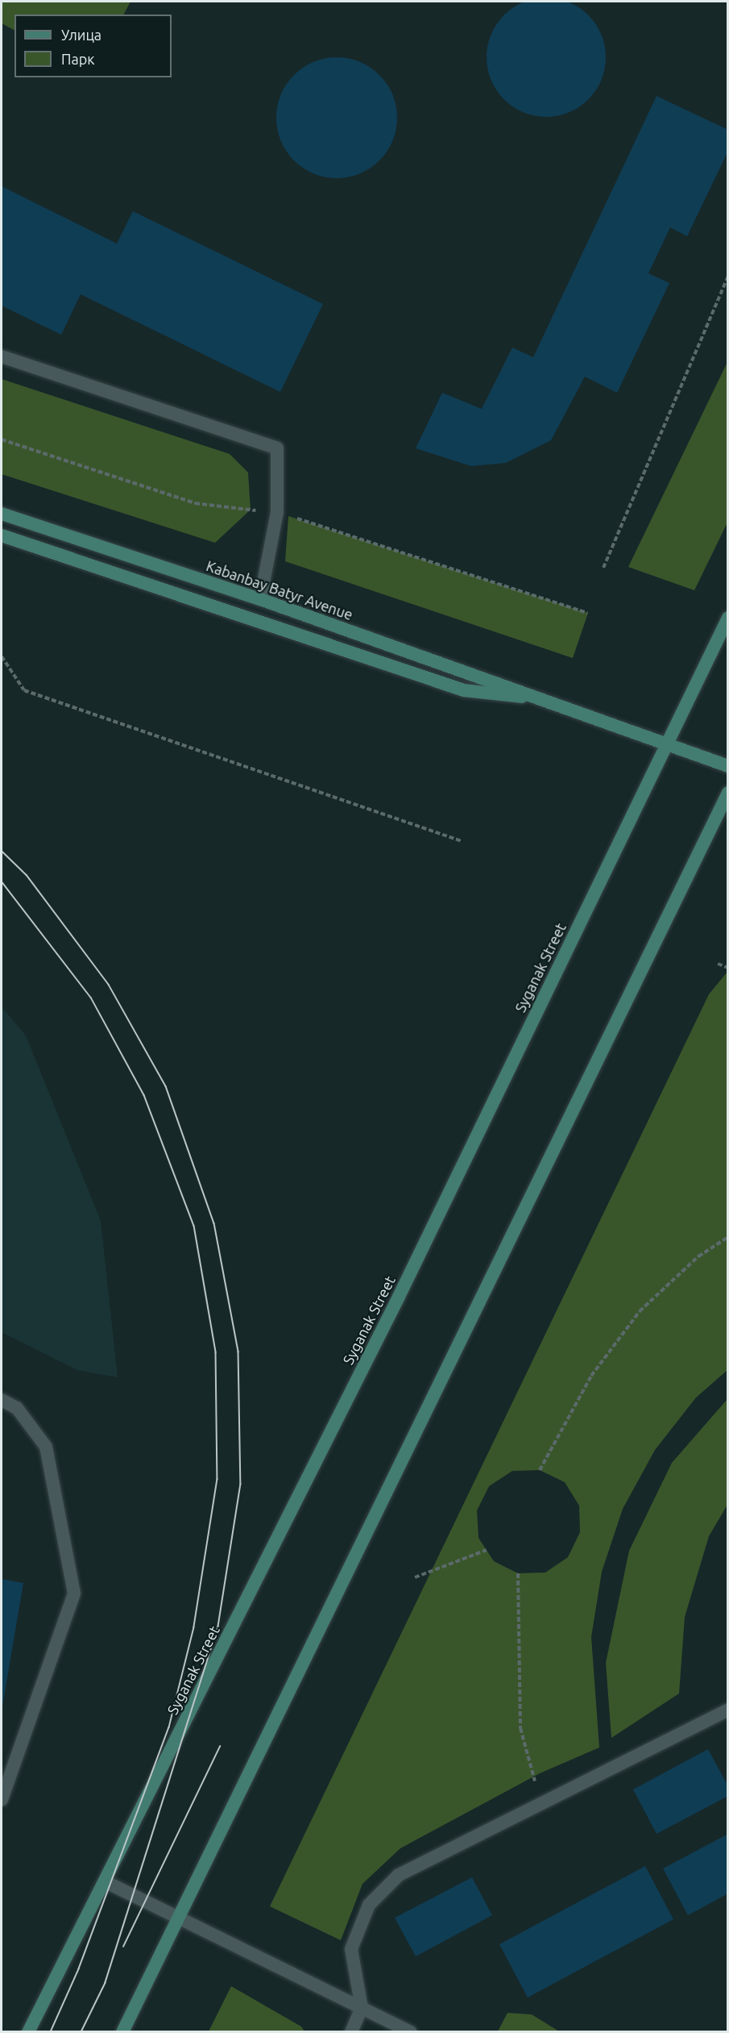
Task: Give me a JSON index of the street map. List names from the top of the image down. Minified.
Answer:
{"streets":{"main road":["Kabanbay Batyr Avenue","Syganak Street"]},"crossings":[["Kabanbay Batyr Avenue","Syganak Street"]],"legend":["Улица","Парк"]}
